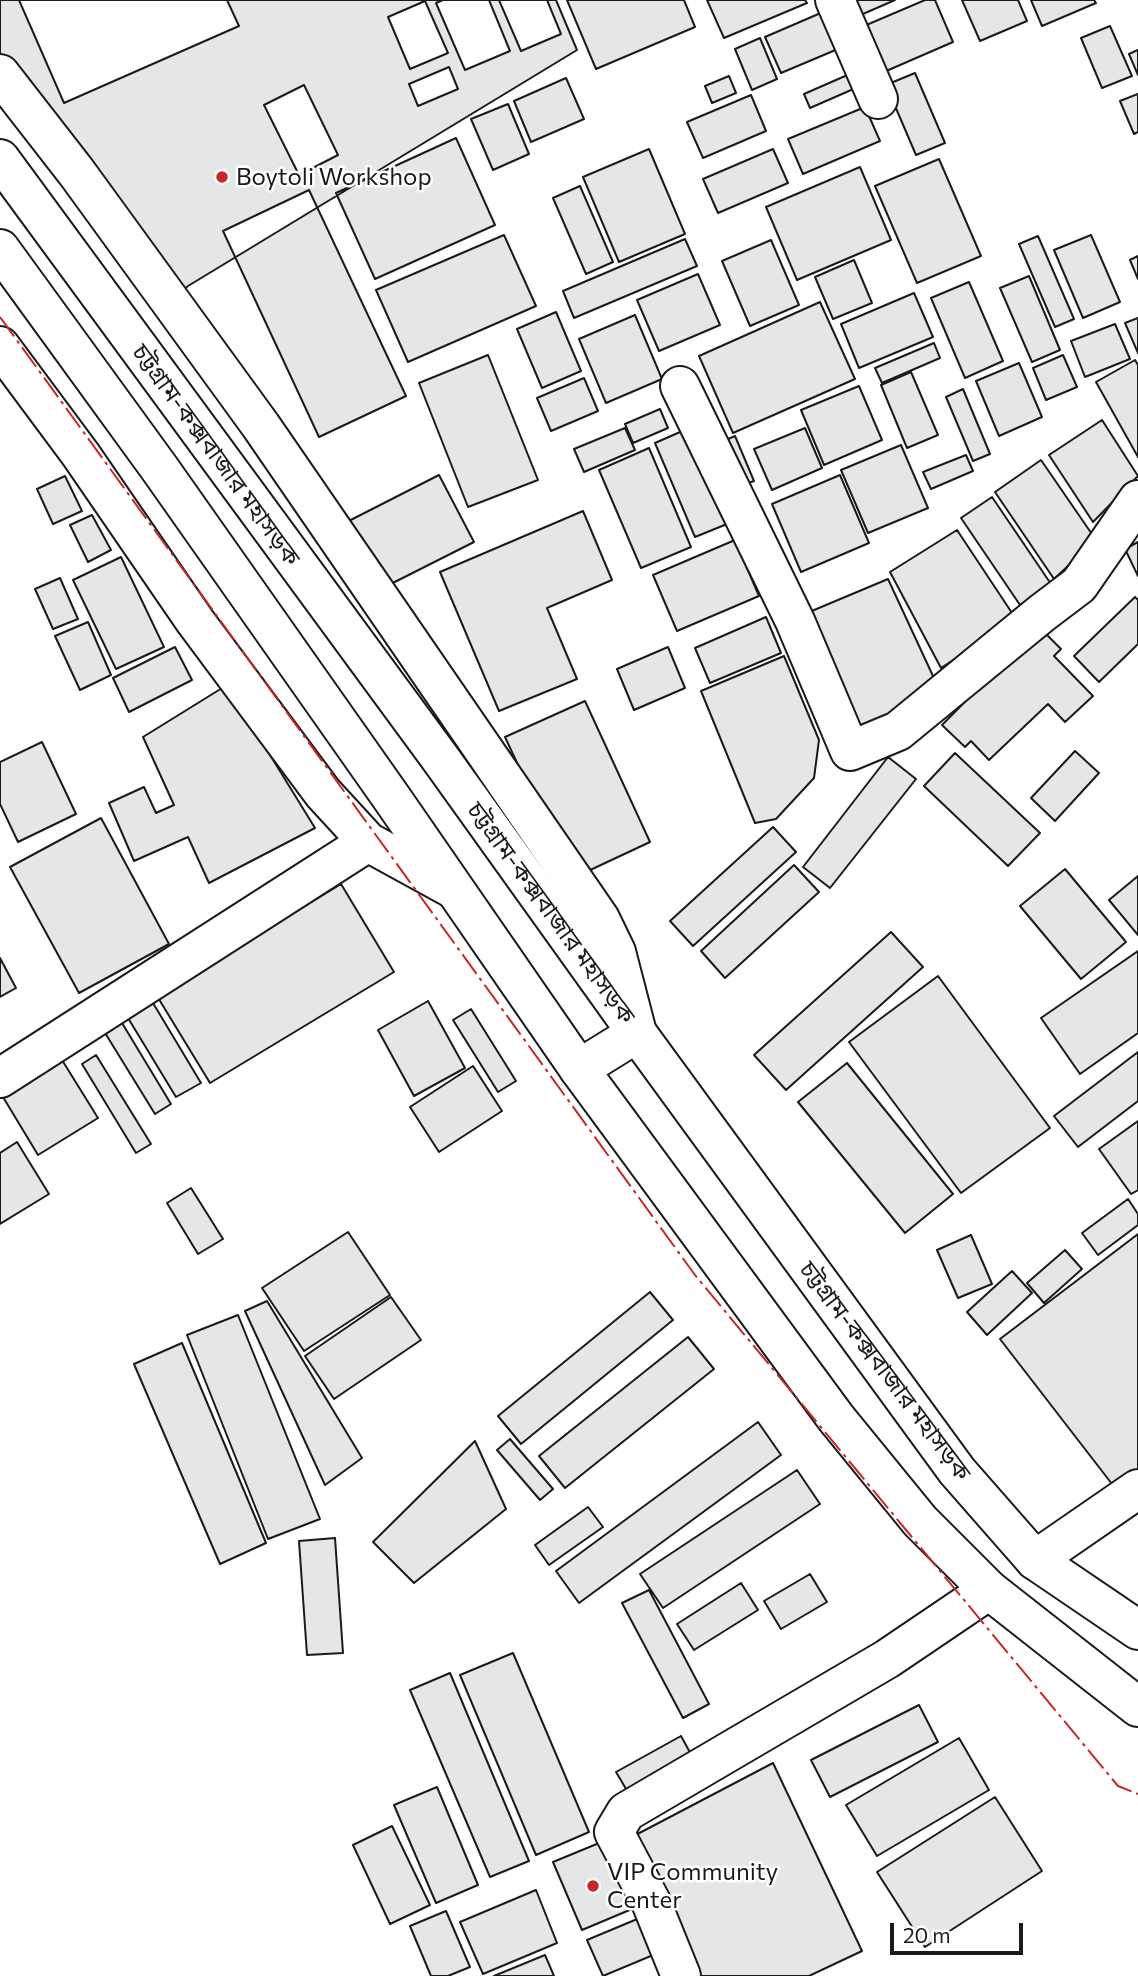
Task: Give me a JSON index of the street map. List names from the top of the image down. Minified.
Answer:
{"streets":{"main road":["চট্টগ্রাম-কক্সবাজার মহাসড়ক"]},"places":["Boytoli Workshop","VIP Community Center"],"scale_bar":"20 m"}
